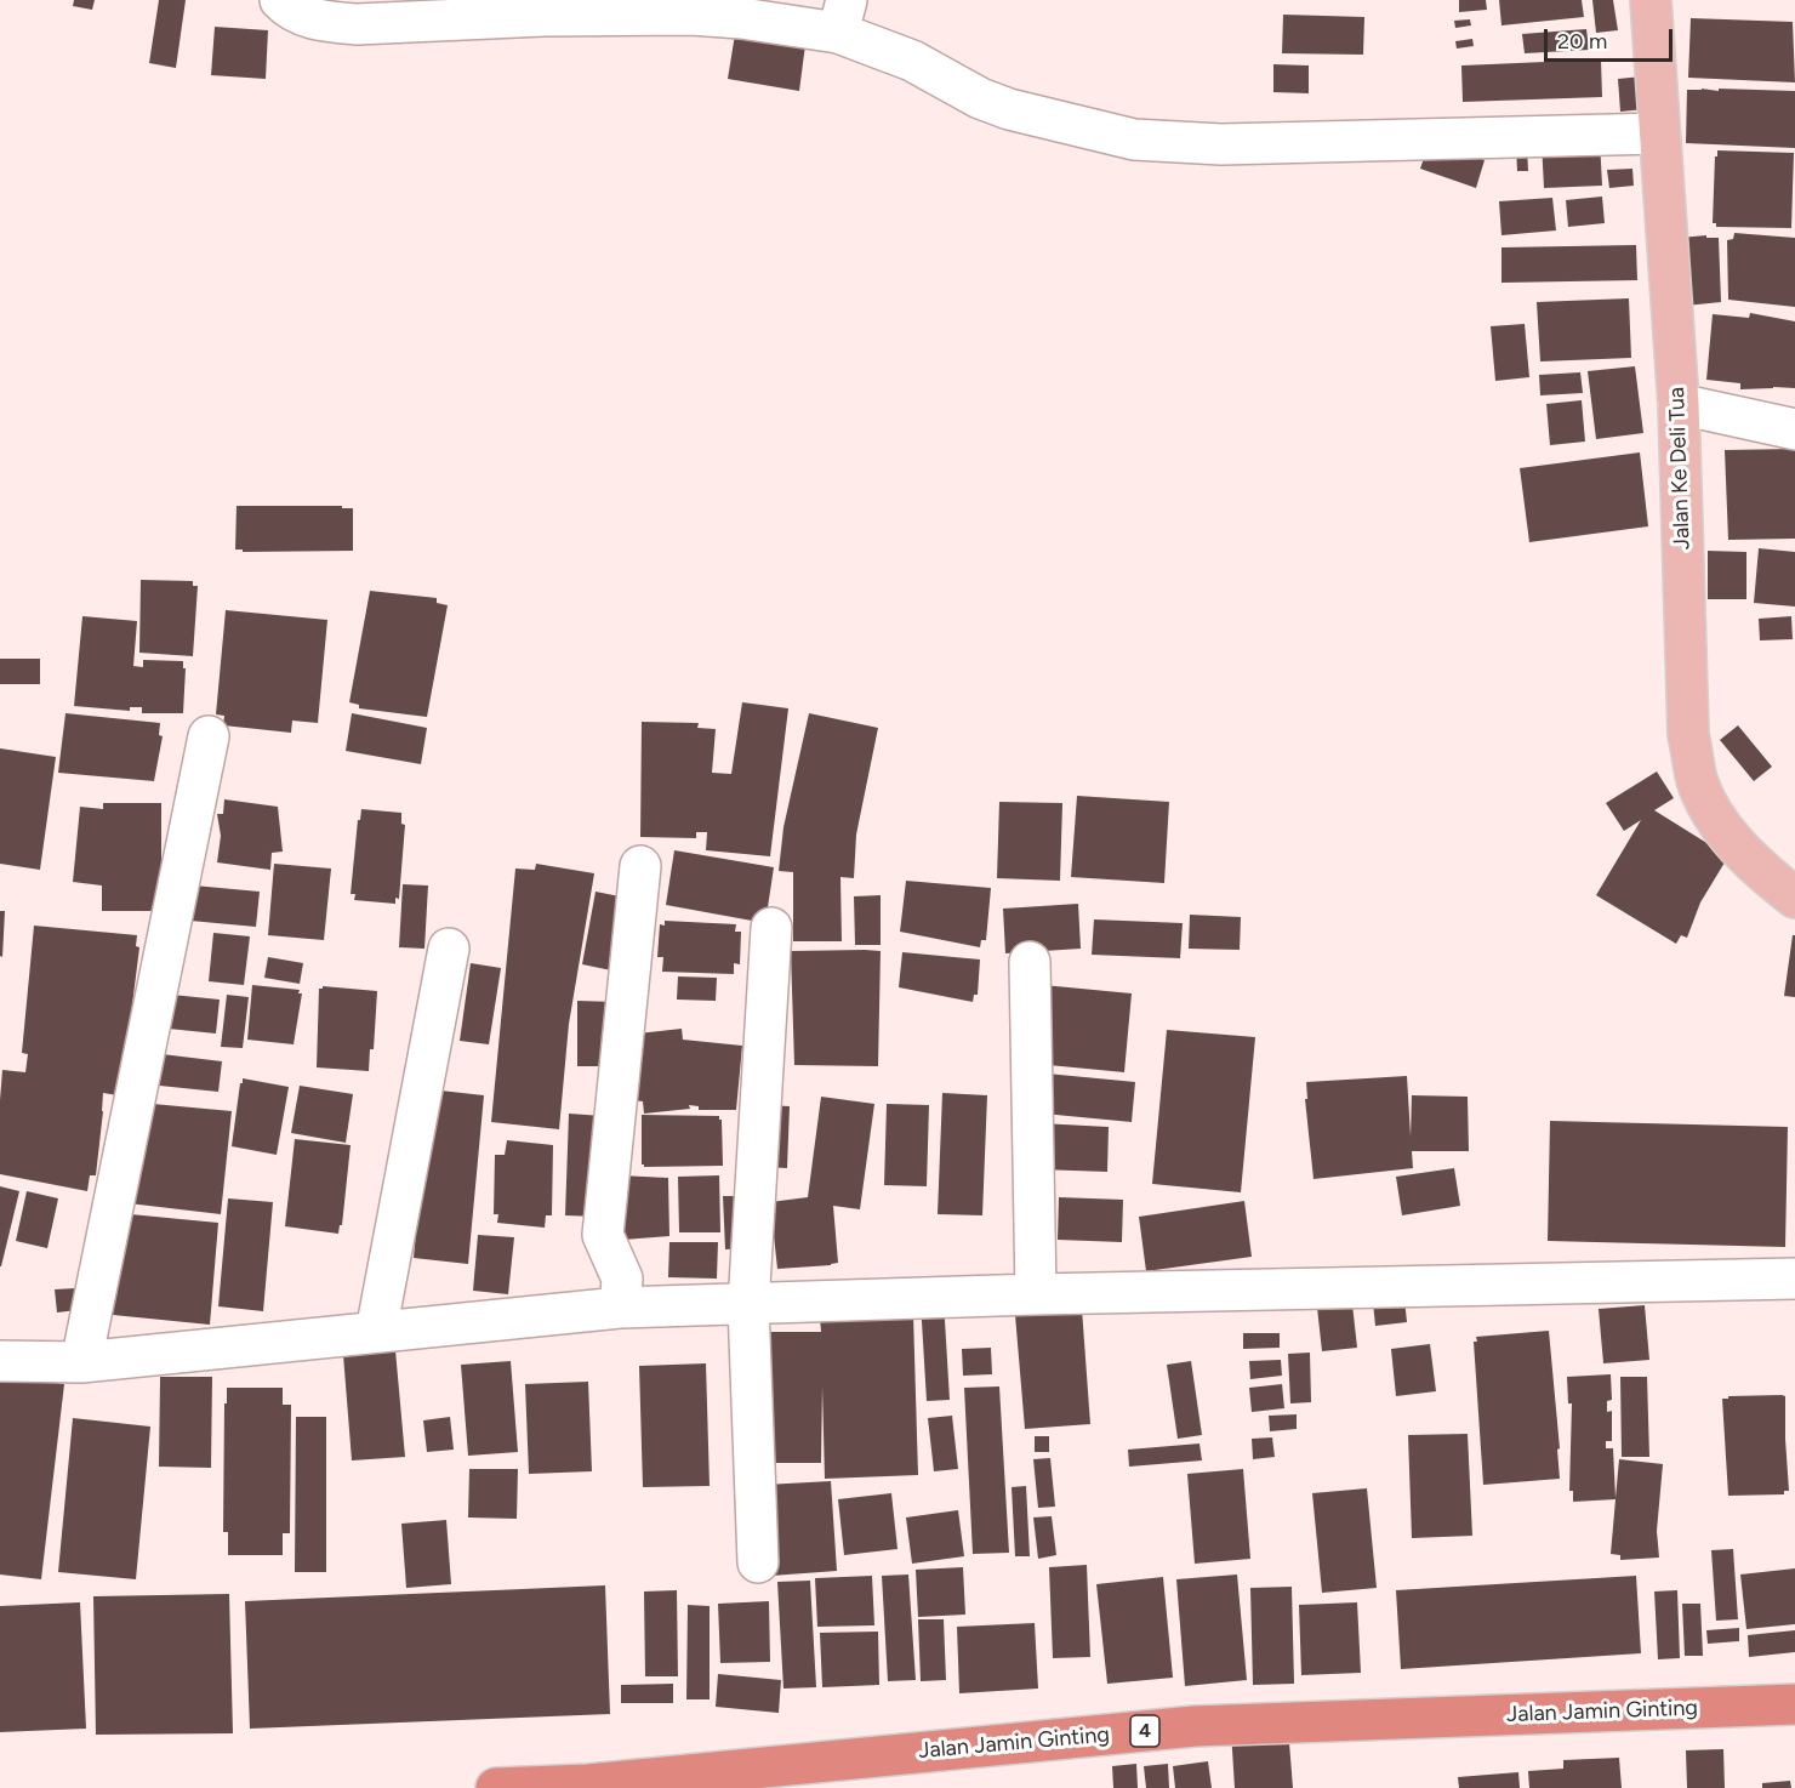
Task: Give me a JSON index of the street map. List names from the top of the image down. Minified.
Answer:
{"streets":{"highway":["Jalan Jamin Ginting","4"],"main road":["Jalan Ke Deli Tua"]},"scale_bar":"20 m"}
